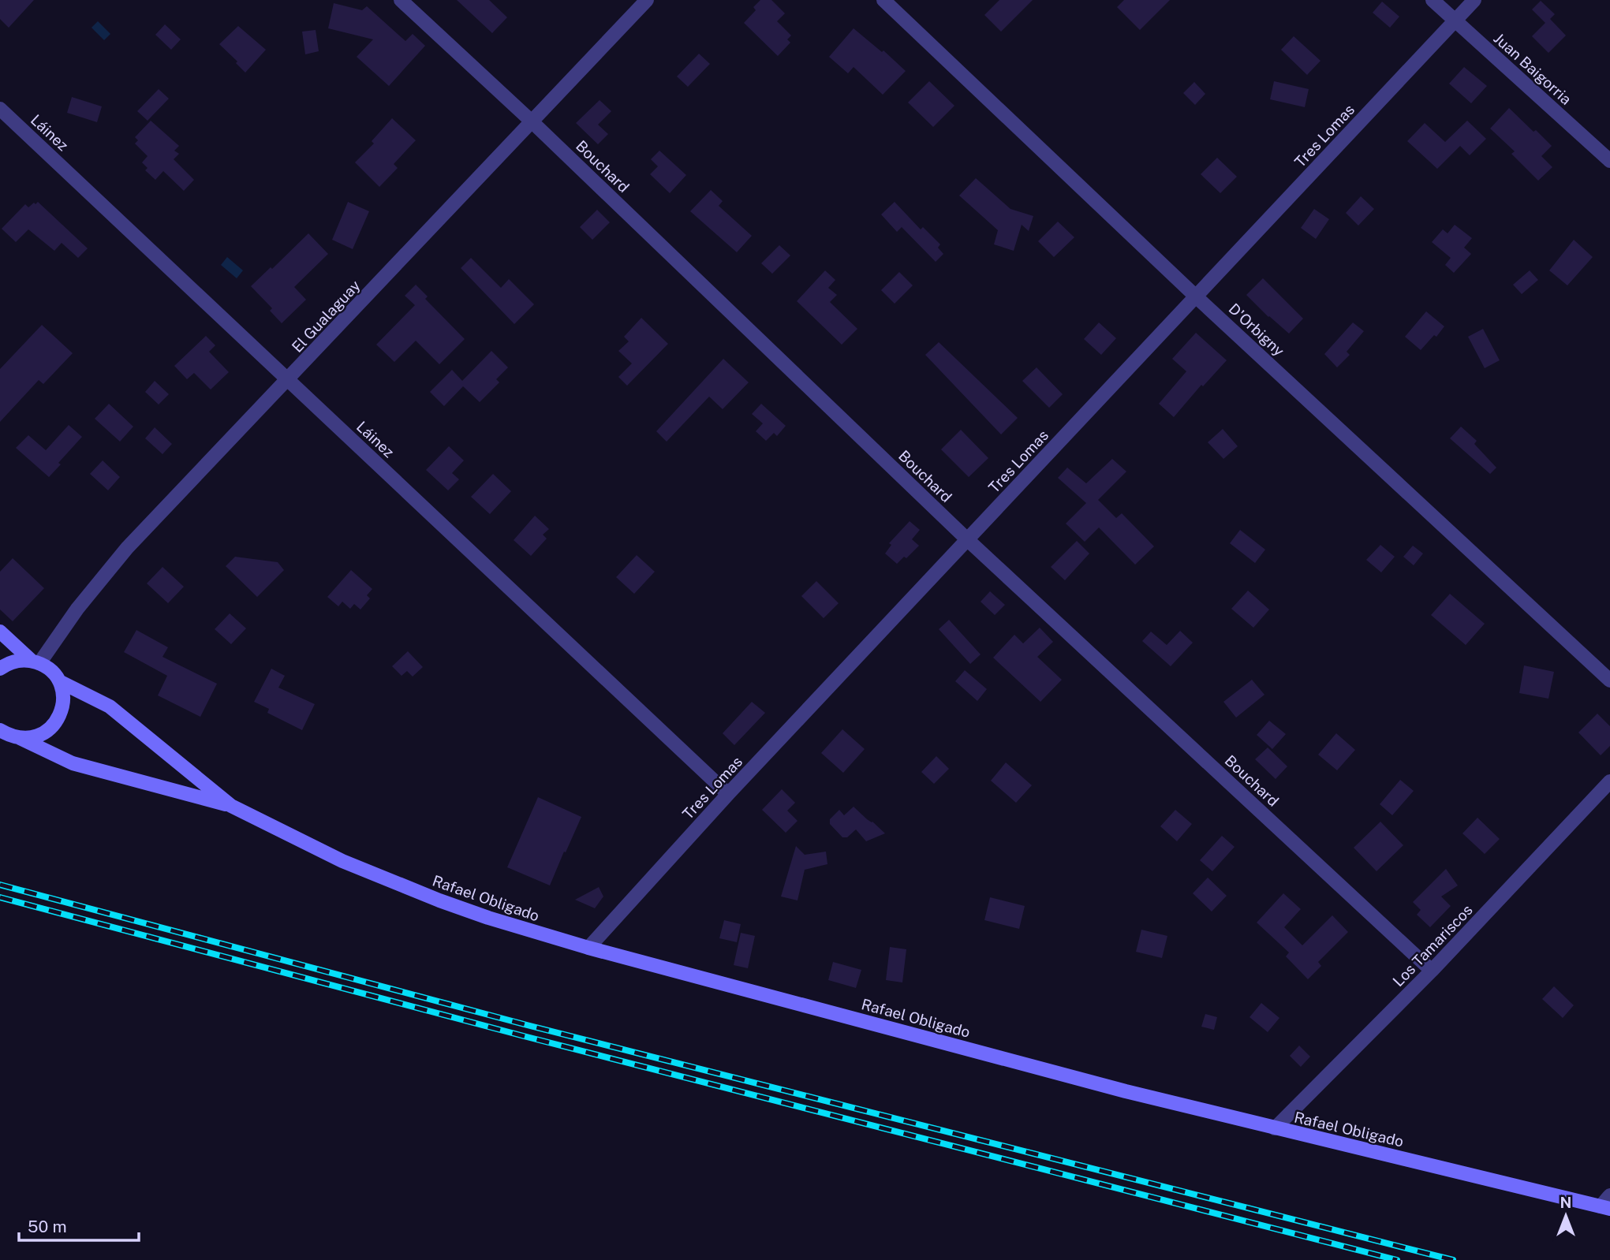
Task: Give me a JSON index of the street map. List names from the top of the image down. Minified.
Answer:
{"streets":{"street":["Juan Baigorria","Láinez","Tres Lomas","Bouchard","El Gualaguay","D'Orbigny","Rafael Obligado","Los Tamariscos"]},"crossings":[["Juan Baigorria","Tres Lomas"],["Láinez","Tres Lomas"],["Láinez","El Gualaguay"],["Tres Lomas","Bouchard"],["Tres Lomas","D'Orbigny"],["Tres Lomas","Rafael Obligado"],["Bouchard","El Gualaguay"],["Bouchard","Los Tamariscos"],["El Gualaguay","Rafael Obligado"],["Rafael Obligado","Los Tamariscos"]],"scale_bar":"50 m","north":"top"}
